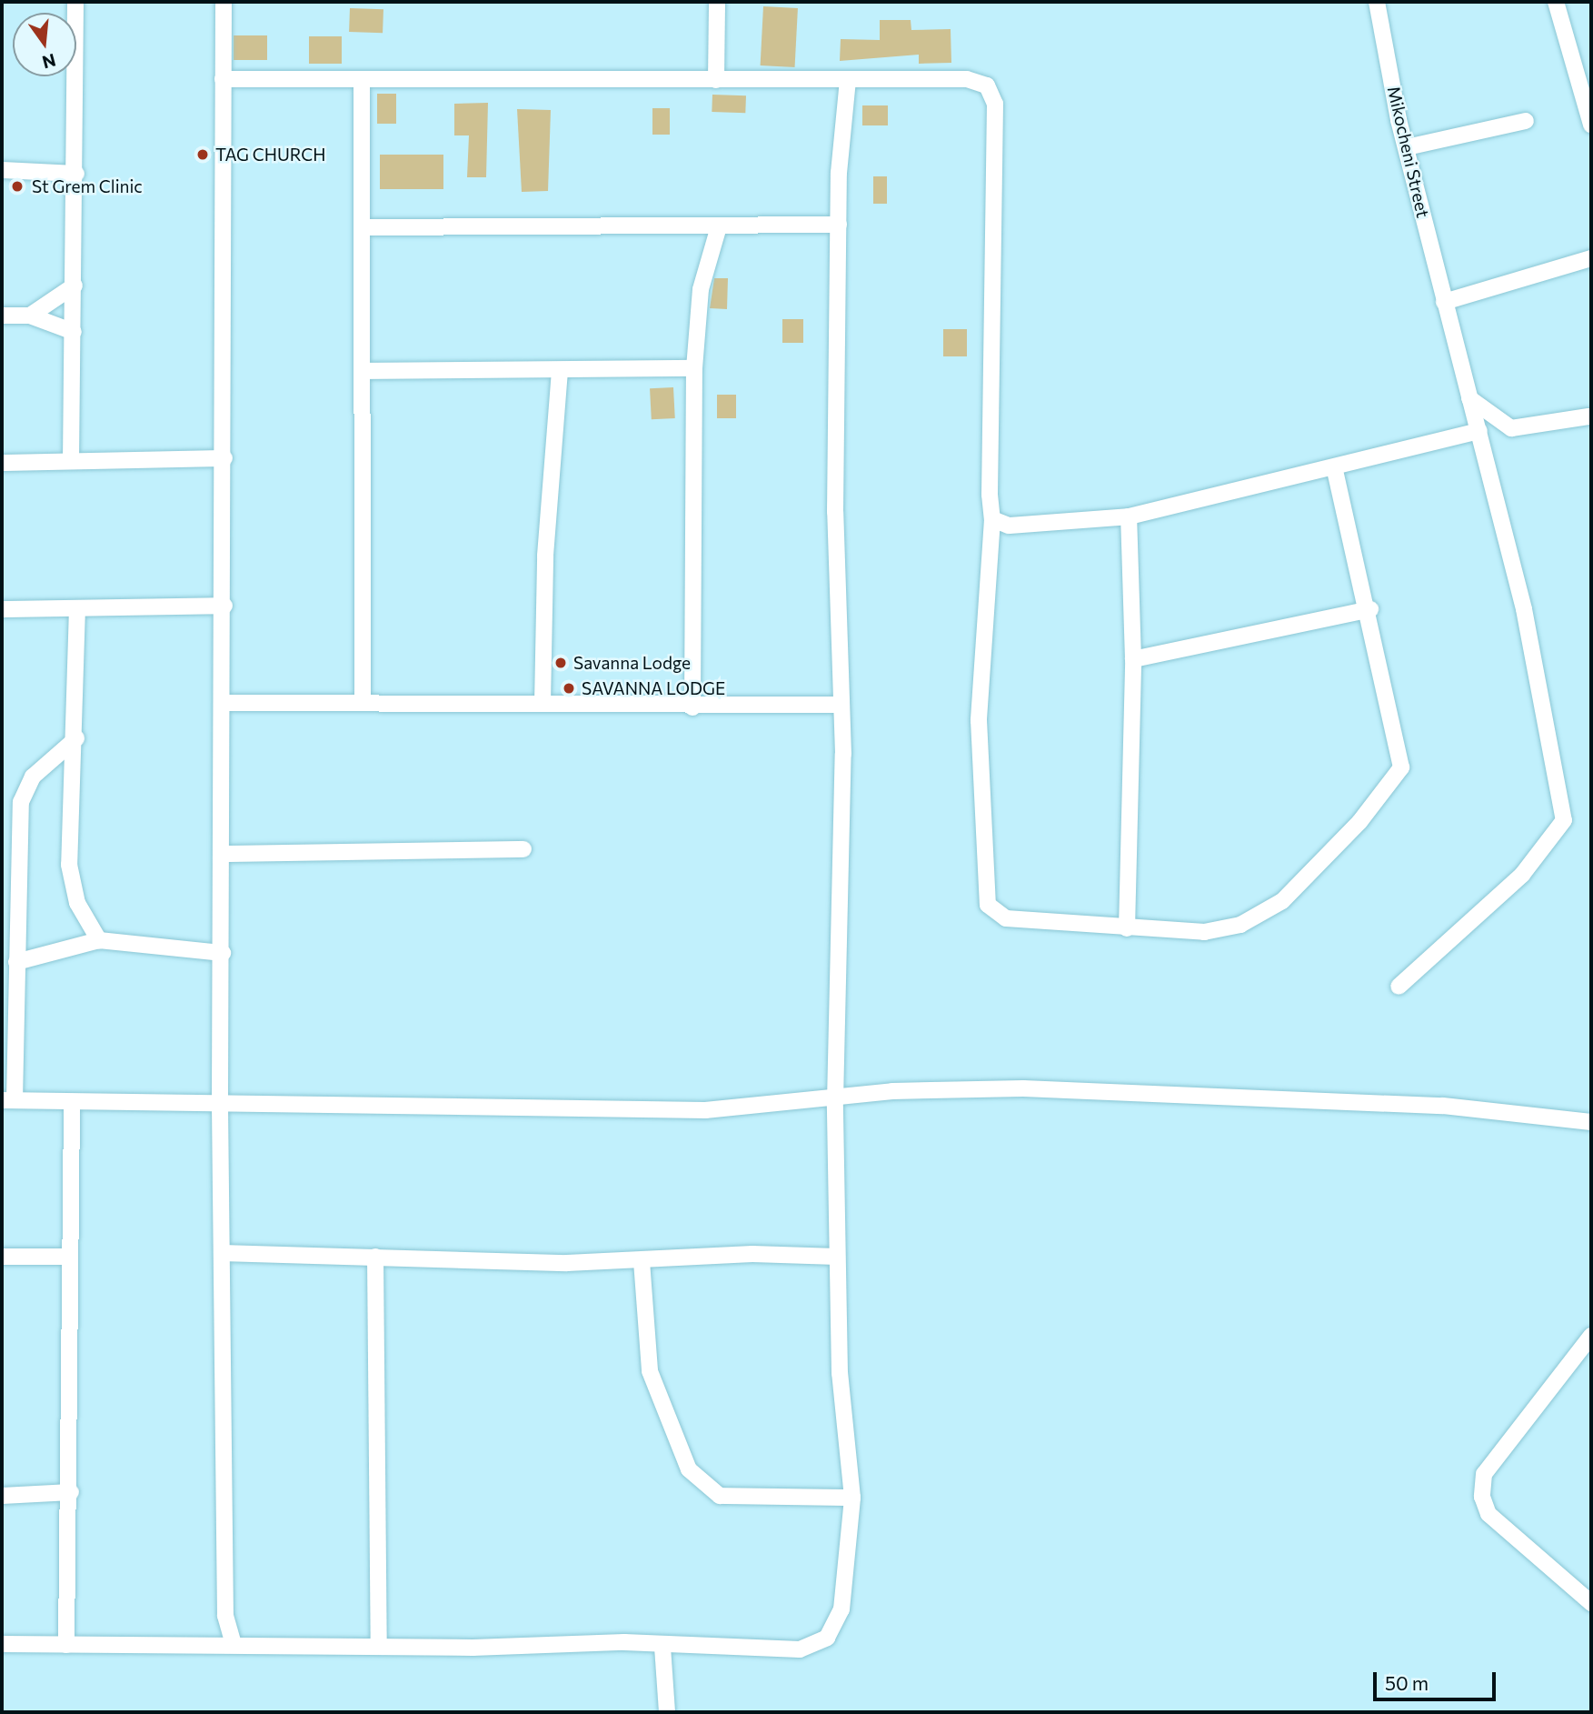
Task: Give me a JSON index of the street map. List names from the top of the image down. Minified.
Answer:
{"streets":{"street":["Mikocheni Street"]},"places":["TAG CHURCH","St Grem Clinic","Savanna Lodge","SAVANNA LODGE"],"scale_bar":"50 m","north":"bottom"}
